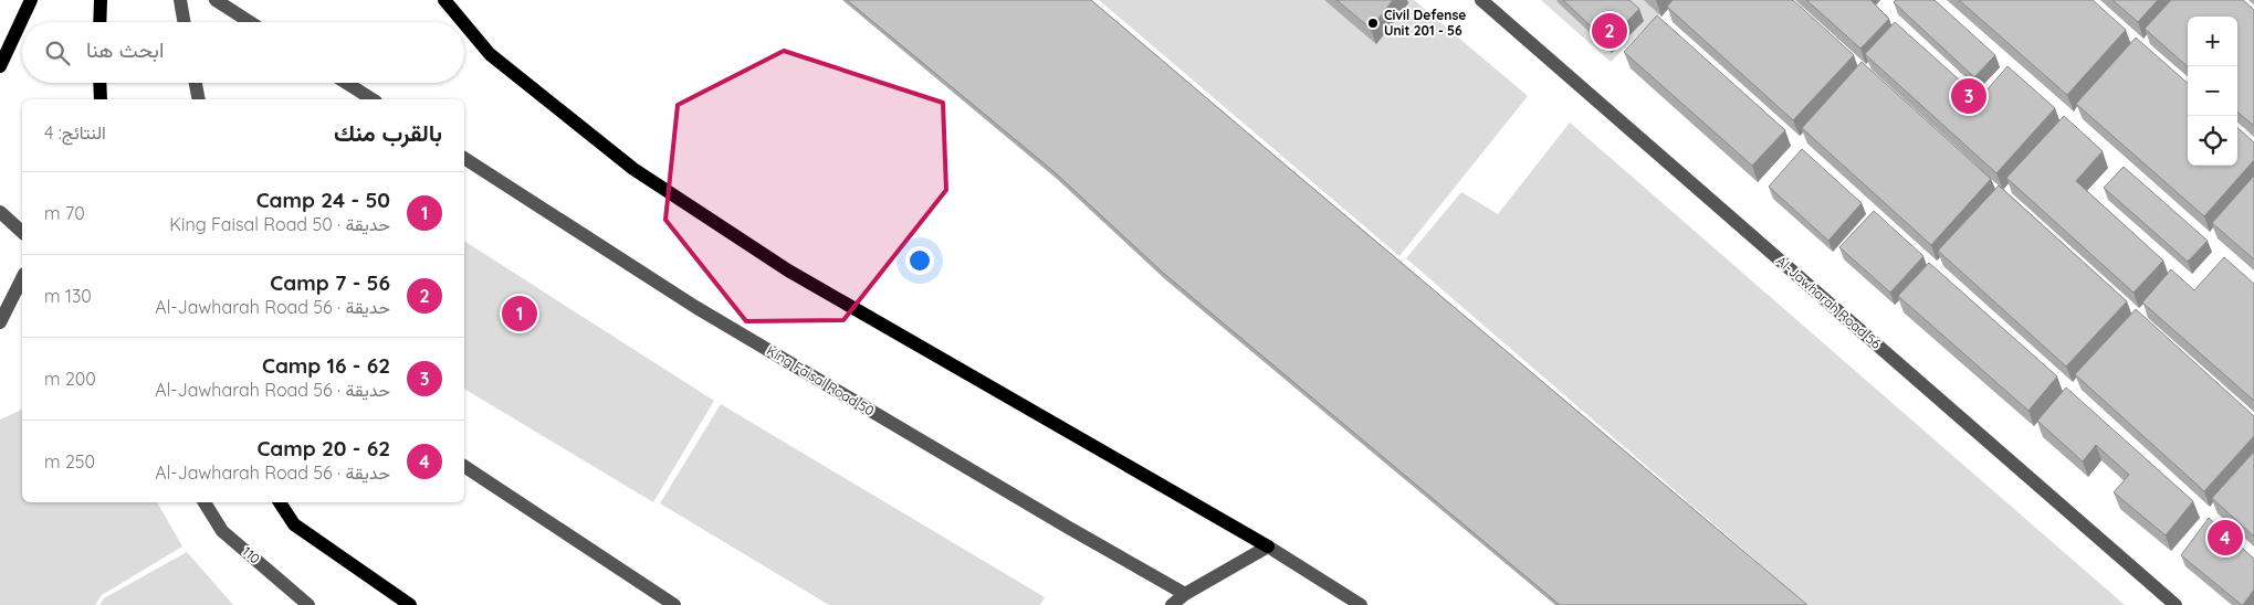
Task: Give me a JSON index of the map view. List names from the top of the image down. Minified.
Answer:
{"streets":{"street":["Al-Jawharah Road 56","King Faisal Road 50","110"]},"places":["Civil Defense Unit 201 - 56"],"page":{"pins":["2","3","1","4"],"map_buttons":["+","−"],"search":"ابحث هنا","heading":["بالقرب منك","النتائج: 4"],"list":[{"mark":"1","name":"Camp 24 - 50","note":"حديقة · King Faisal Road 50","value":"70 m"},{"mark":"2","name":"Camp 7 - 56","note":"حديقة · Al-Jawharah Road 56","value":"130 m"},{"mark":"3","name":"Camp 16 - 62","note":"حديقة · Al-Jawharah Road 56","value":"200 m"},{"mark":"4","name":"Camp 20 - 62","note":"حديقة · Al-Jawharah Road 56","value":"250 m"}]}}
